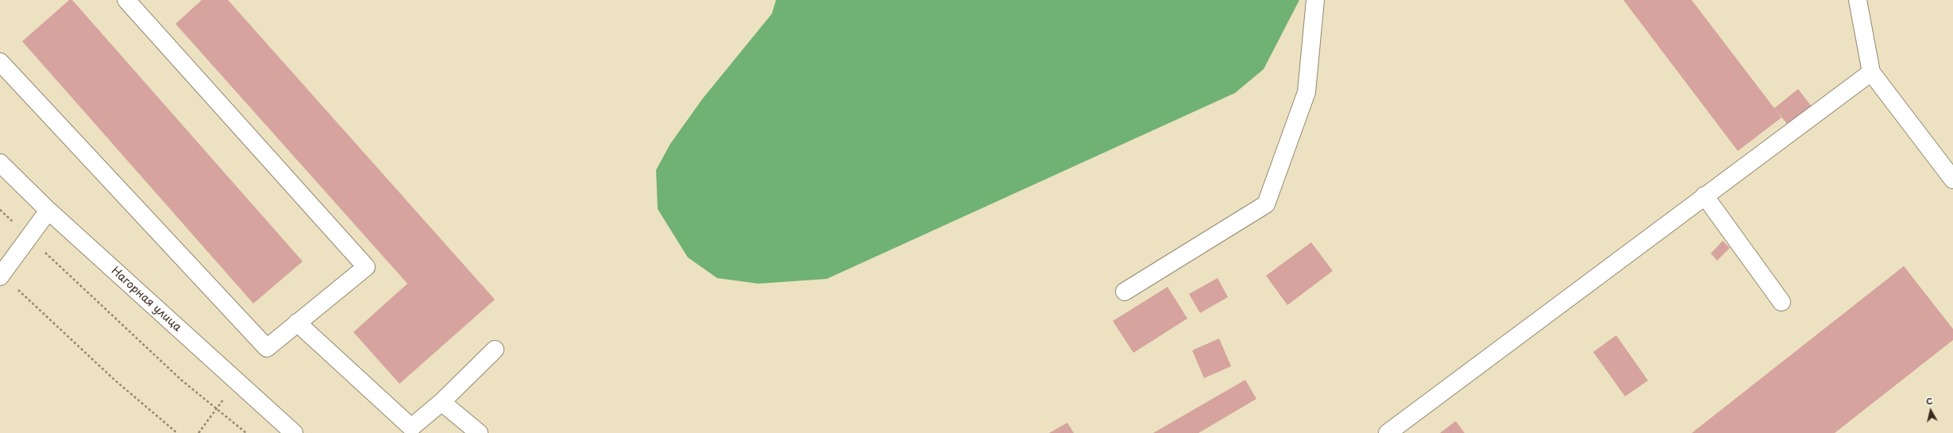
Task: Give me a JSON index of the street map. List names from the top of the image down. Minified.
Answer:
{"streets":{"street":["Нагорная улица"]},"north":"top"}
